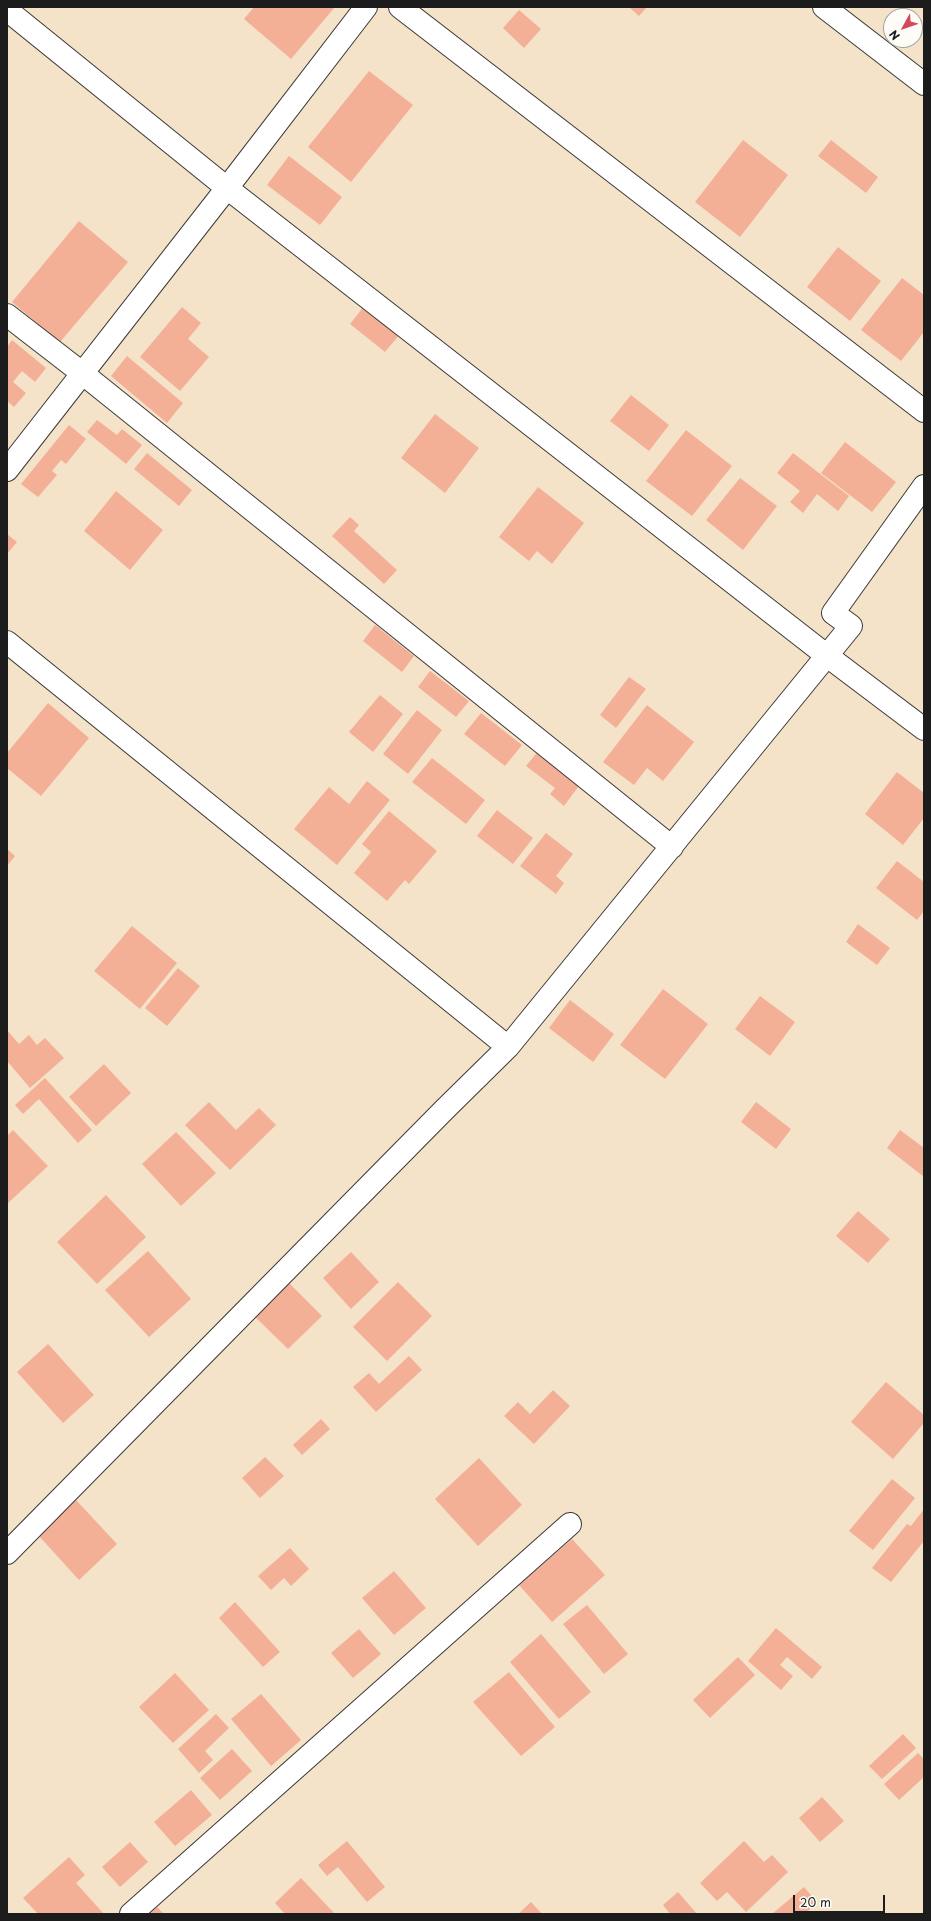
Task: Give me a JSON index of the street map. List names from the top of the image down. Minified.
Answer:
{"scale_bar":"20 m","north":"bottom left"}
